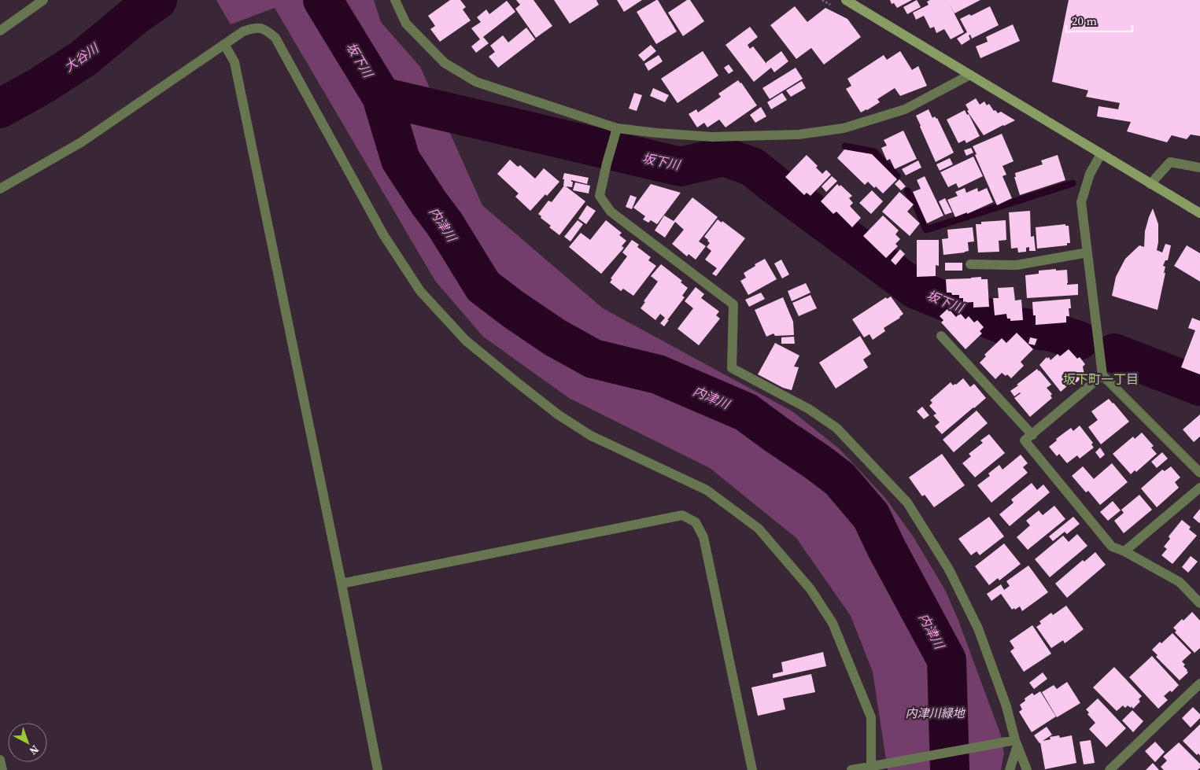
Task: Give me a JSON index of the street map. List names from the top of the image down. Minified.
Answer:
{"districts":["坂下町一丁目"],"water":["大谷川","坂下川","内津川"],"parks":["内津川緑地"],"scale_bar":"20 m","north":"bottom right"}
